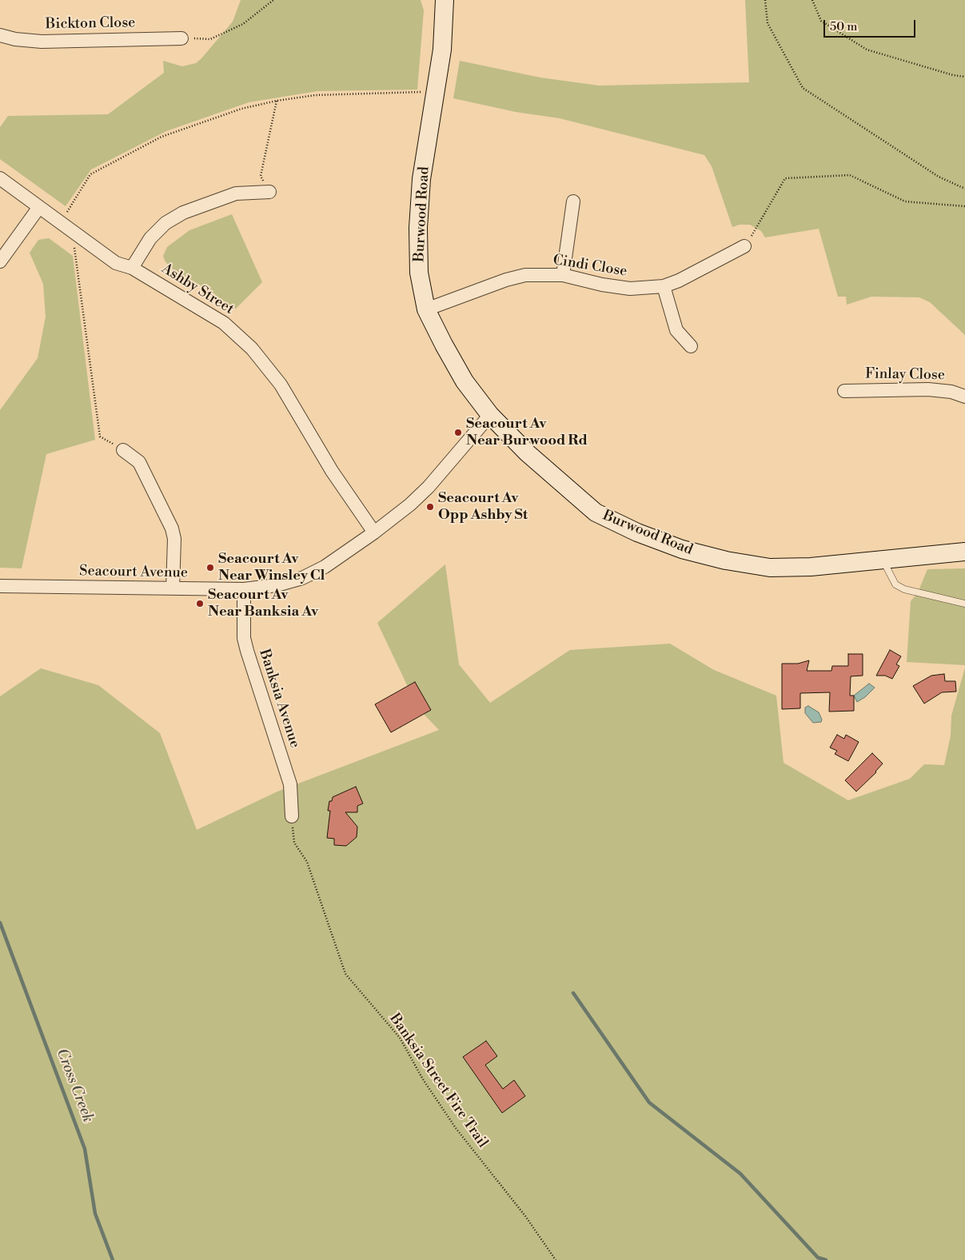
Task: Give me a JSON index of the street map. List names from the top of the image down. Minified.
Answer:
{"streets":{"main road":["Burwood Road"],"street":["Bickton Close","Cindi Close","Ashby Street","Finlay Close","Seacourt Avenue","Banksia Avenue"],"path":["Banksia Street Fire Trail"]},"crossings":[["Burwood Road","Cindi Close"],["Burwood Road","Seacourt Avenue"],["Ashby Street","Seacourt Avenue"],["Seacourt Avenue","Banksia Avenue"],["Banksia Avenue","Banksia Street Fire Trail"]],"water":["Cross Creek"],"places":["Seacourt Av Near Burwood Rd","Seacourt Av Opp Ashby St","Seacourt Av Near Winsley Cl","Seacourt Av Near Banksia Av"],"scale_bar":"50 m"}
